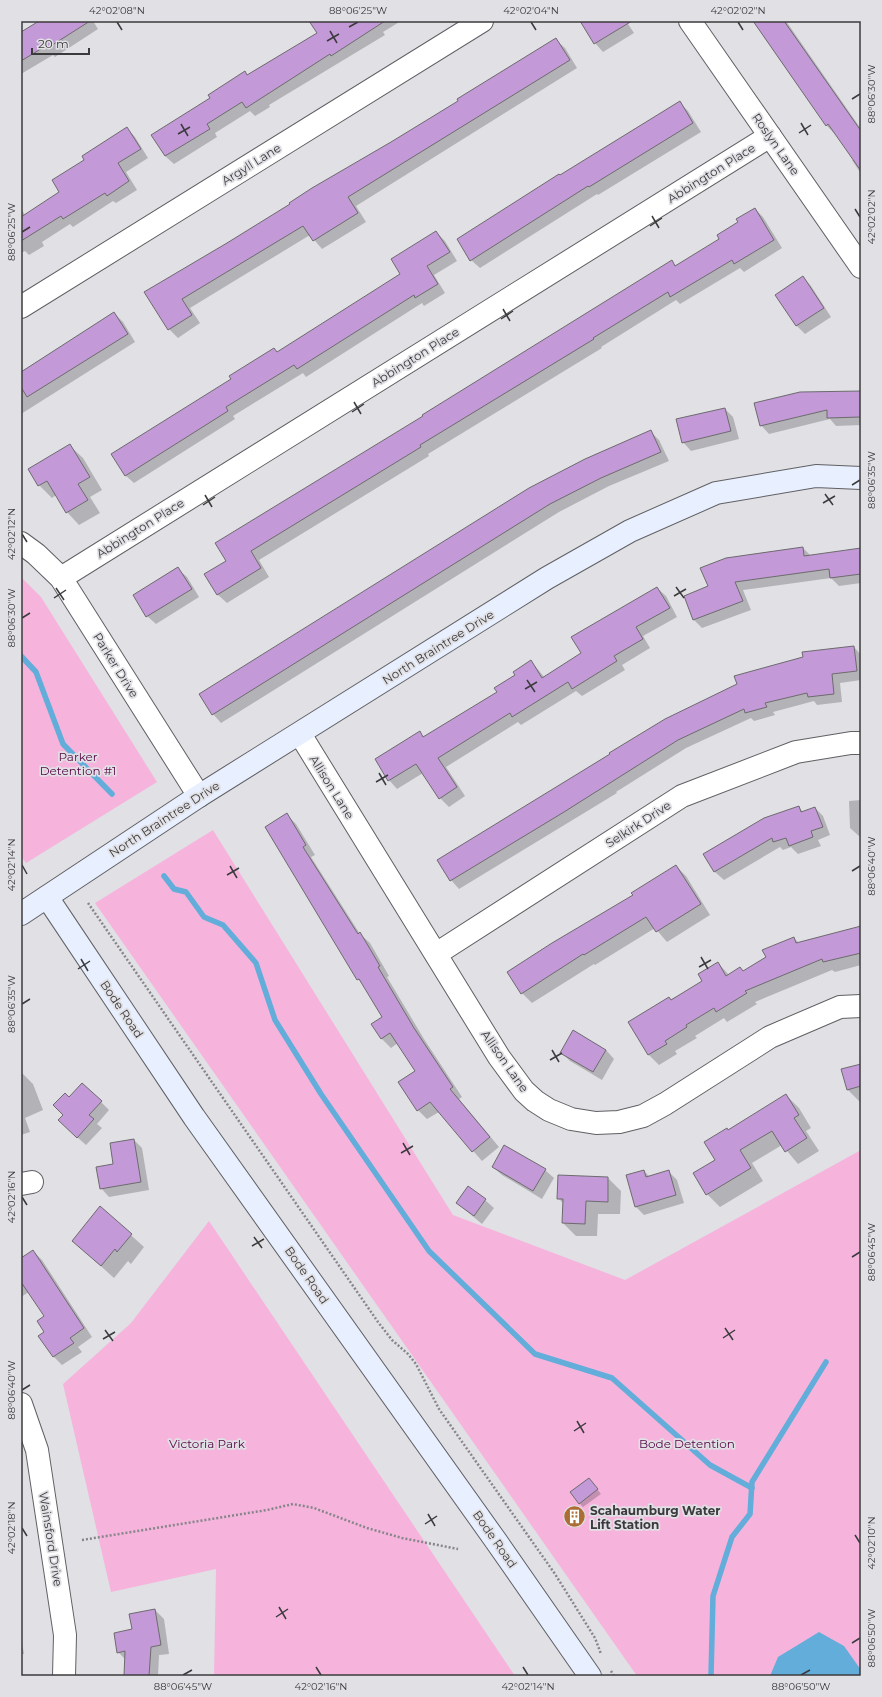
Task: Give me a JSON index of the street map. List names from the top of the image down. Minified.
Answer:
{"streets":{"street":["Roslyn Lane","Argyll Lane","Abbington Place","North Braintree Drive","Parker Drive","Allison Lane","Selkirk Drive","Bode Road","Wainsford Drive"]},"crossings":[["Roslyn Lane","Abbington Place"],["Abbington Place","Parker Drive"],["North Braintree Drive","Parker Drive"],["North Braintree Drive","Allison Lane"],["North Braintree Drive","Bode Road"],["Allison Lane","Selkirk Drive"]],"parks":["Parker Detention #1","Victoria Park","Bode Detention"],"places":{"building":["Scahaumburg Water Lift Station"]},"scale_bar":"20 m","coordinates":["42°02'08\"N","88°06'25\"W","42°02'04\"N","42°02'02\"N","88°06'30\"W","88°06'35\"W","42°02'12\"N","42°02'14\"N","88°06'40\"W","42°02'16\"N","88°06'45\"W","42°02'18\"N","42°02'10\"N","88°06'50\"W"]}
